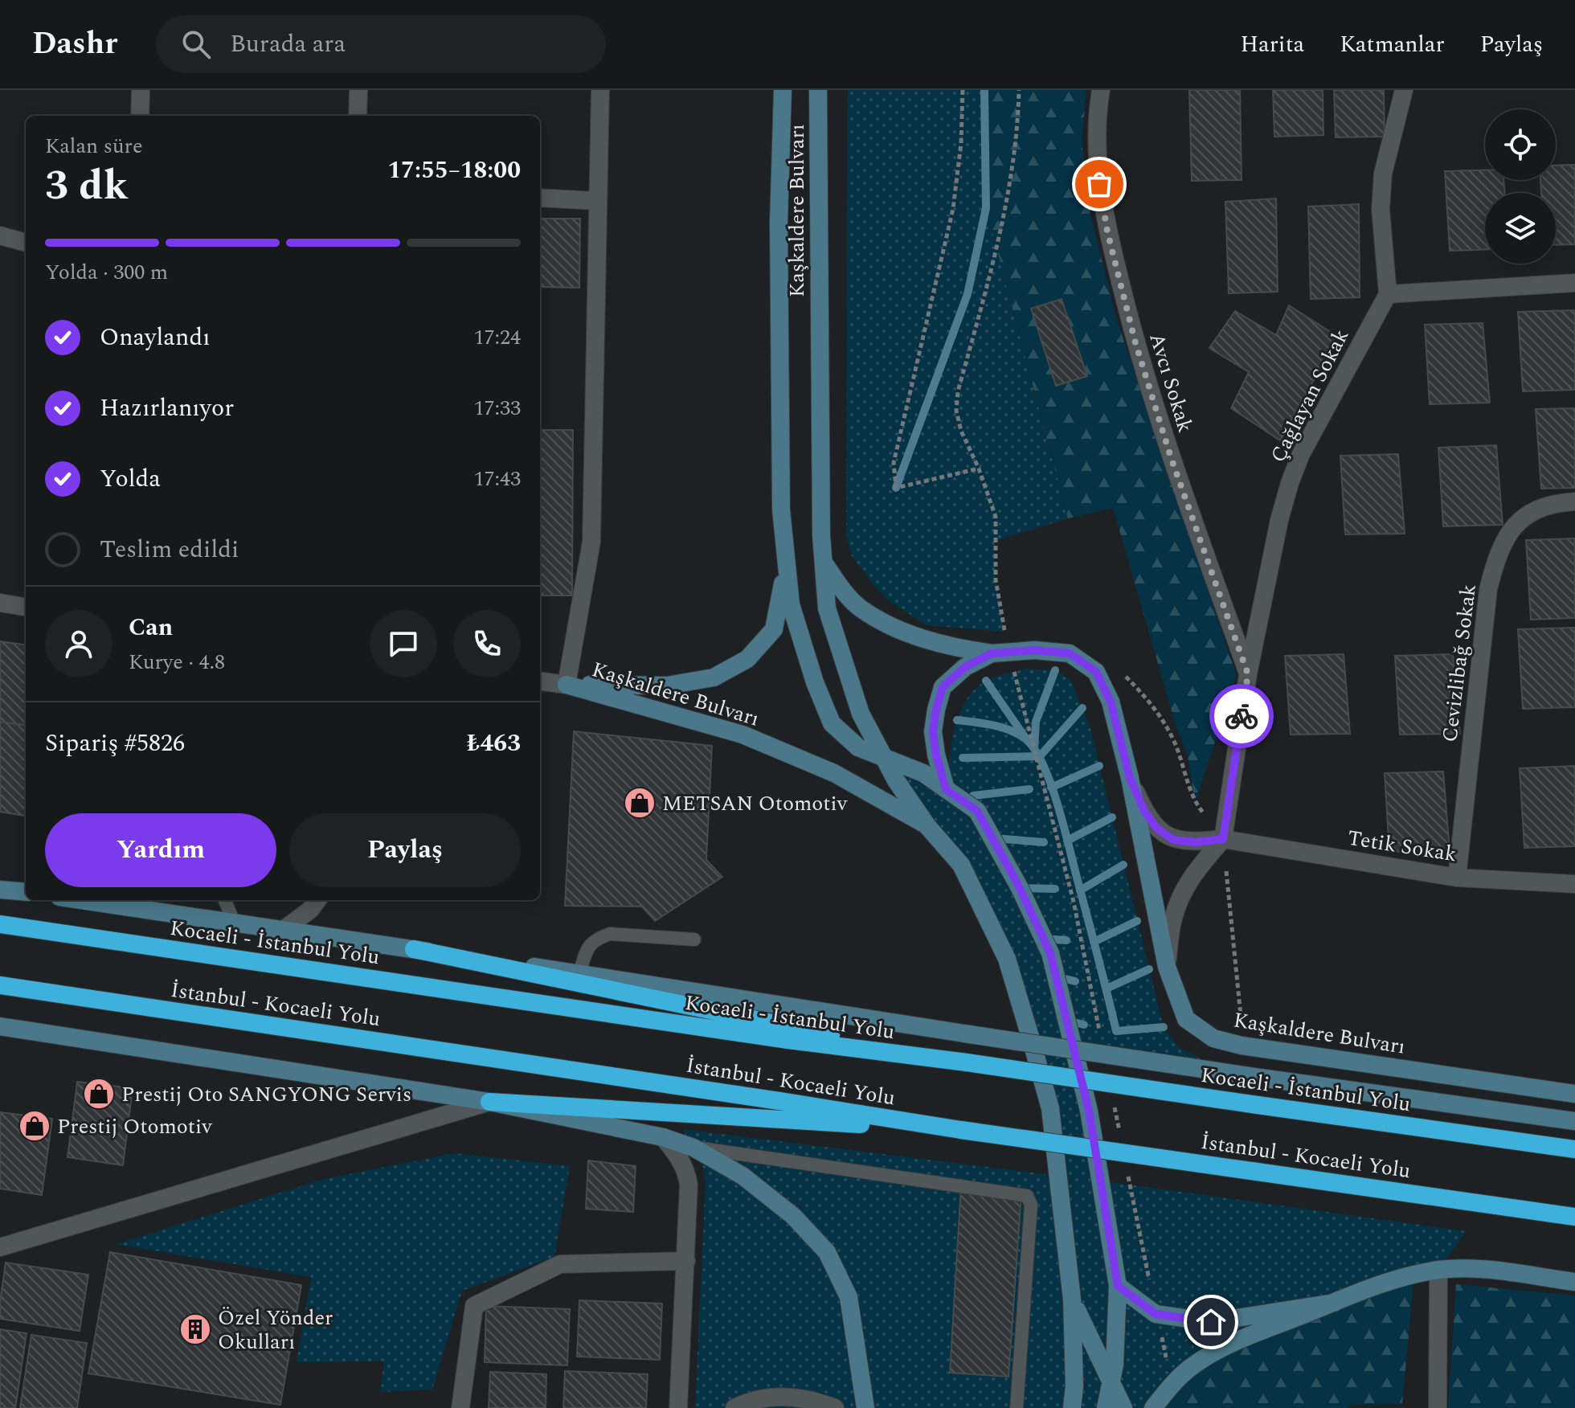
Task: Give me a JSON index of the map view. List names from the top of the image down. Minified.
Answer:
{"streets":{"highway":["Kocaeli - İstanbul Yolu","İstanbul - Kocaeli Yolu"],"main road":["Kaşkaldere Bulvarı"],"street":["Avcı Sokak","Çağlayan Sokak","Cevizlibağ Sokak","Tetik Sokak"]},"crossings":[["Kaşkaldere Bulvarı","Tetik Sokak"],["Avcı Sokak","Çağlayan Sokak"],["Çağlayan Sokak","Tetik Sokak"],["Cevizlibağ Sokak","Tetik Sokak"]],"places":{"shop":["METSAN Otomotiv","Prestij Oto SANGYONG Servis","Prestij Otomotiv"],"building":["Özel Yönder Okulları"]},"page":{"header":"Dashr","search":"Burada ara","nav":["Harita","Katmanlar","Paylaş"],"heading":["3 dk","Kalan süre","17:55–18:00"],"panel":["Can","Kurye · 4.8","Sipariş #5826","₺463"],"bar":"Yolda · 300 m","list":[["Onaylandı","17:24"],["Hazırlanıyor","17:33"],["Yolda","17:43"],"Teslim edildi"],"buttons":["Yardım","Paylaş"]}}
